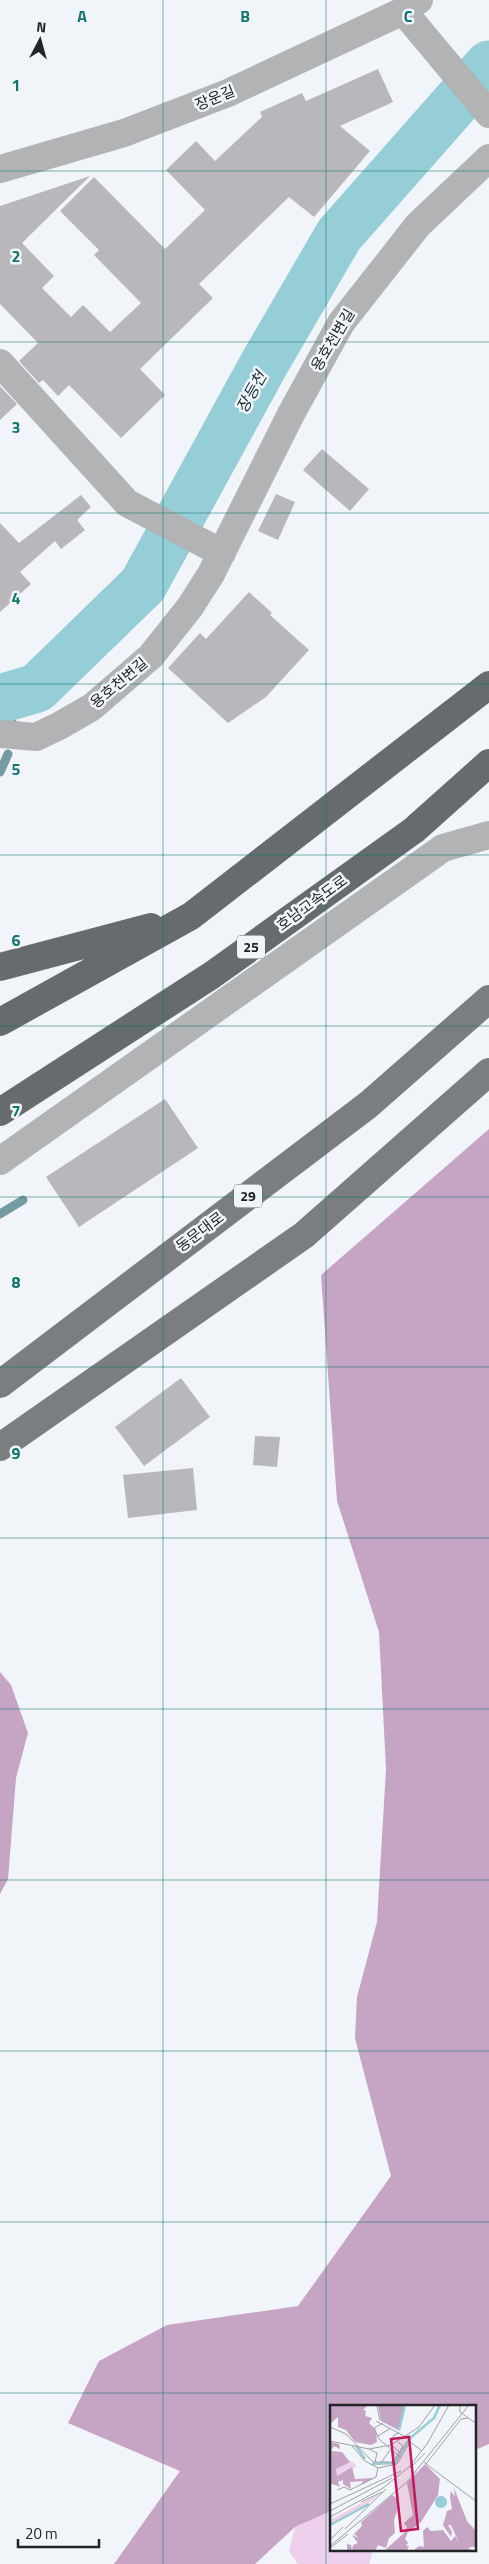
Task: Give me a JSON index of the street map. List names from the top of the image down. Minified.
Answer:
{"streets":{"highway":["호남고속도로","25"],"main road":["29","동문대로"],"street":["장운길","용호천변길"]},"water":["장등천"],"scale_bar":"20 m","north":"top","grid":{"columns":["A","B","C"],"rows":["1","2","3","4","5","6","7","8","9"]}}
